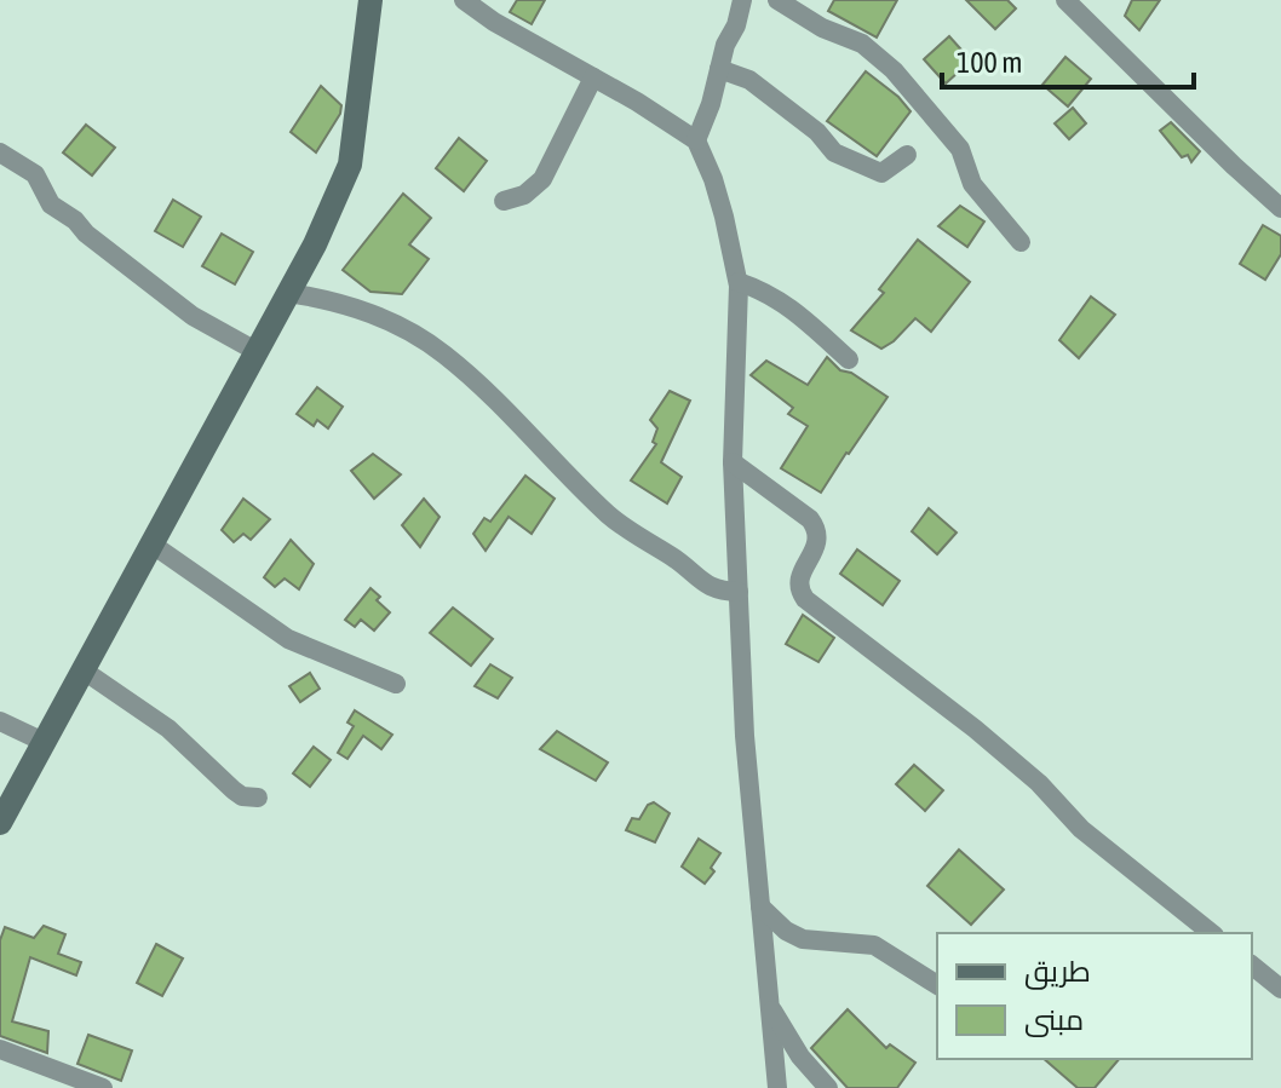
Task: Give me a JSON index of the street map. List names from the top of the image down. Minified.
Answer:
{"legend":["طريق","مبنى"],"scale_bar":"100 m"}
